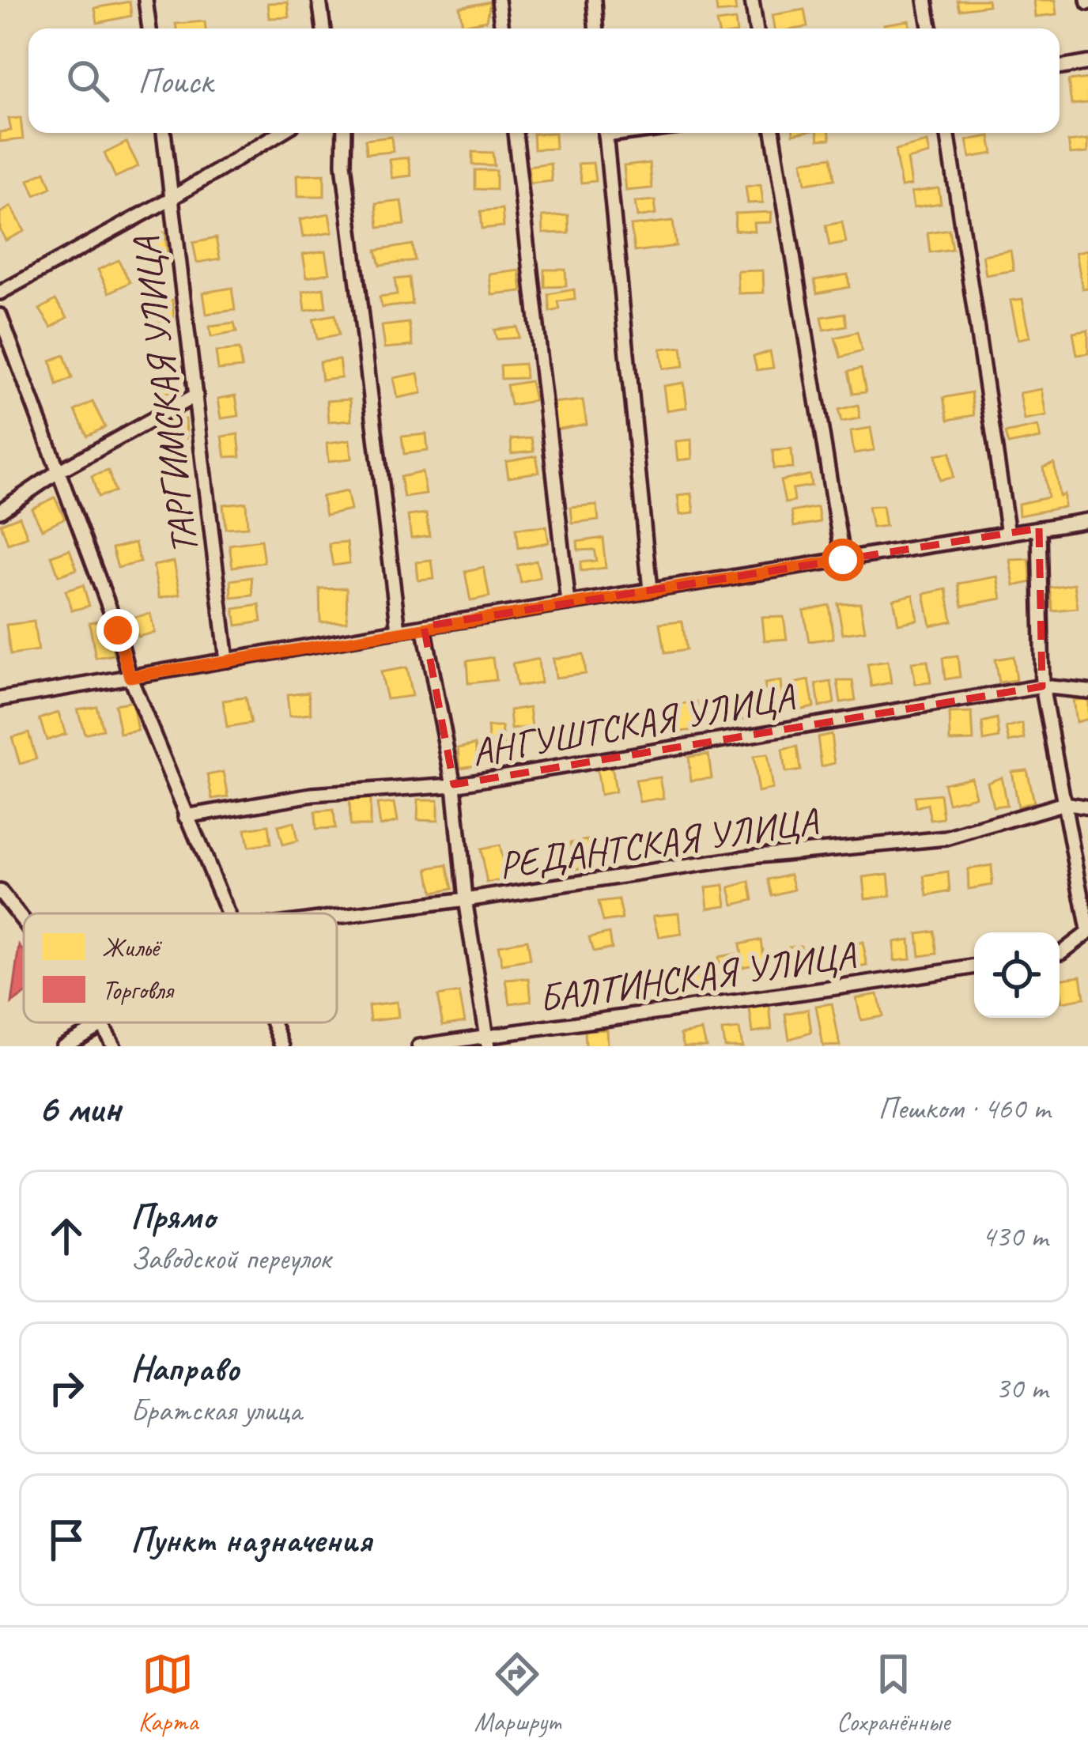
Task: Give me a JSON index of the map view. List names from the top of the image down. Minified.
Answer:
{"streets":{"street":["ТАРГИМСКАЯ УЛИЦА","АНГУШТСКАЯ УЛИЦА","РЕДАНТСКАЯ УЛИЦА","БАЛТИНСКАЯ УЛИЦА"]},"legend":["Жильё","Торговля"],"page":{"search":"Поиск","heading":["6 мин","Пешком · 460 m"],"list":[["Прямо","Заводской переулок","430 m"],["Направо","Братская улица","30 m"],"Пункт назначения"],"nav":["Карта","Маршрут","Сохранённые"]}}
